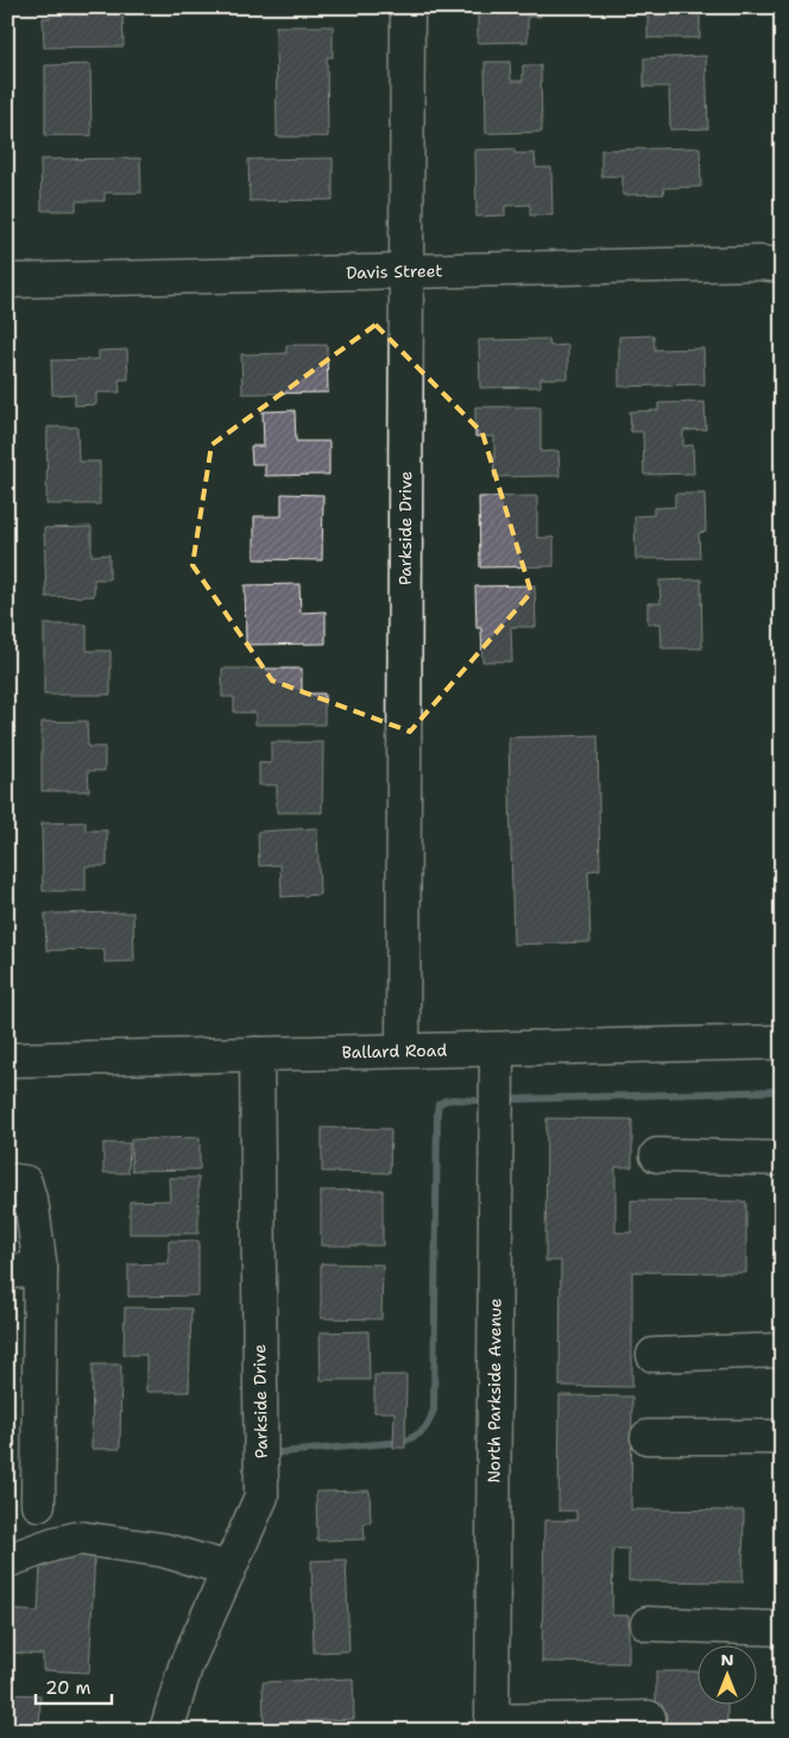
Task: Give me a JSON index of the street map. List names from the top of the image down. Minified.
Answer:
{"streets":{"street":["Davis Street","Parkside Drive","Ballard Road","North Parkside Avenue"]},"crossings":[["Davis Street","Parkside Drive"],["Parkside Drive","Ballard Road"],["Ballard Road","North Parkside Avenue"]],"scale_bar":"20 m","north":"top"}
